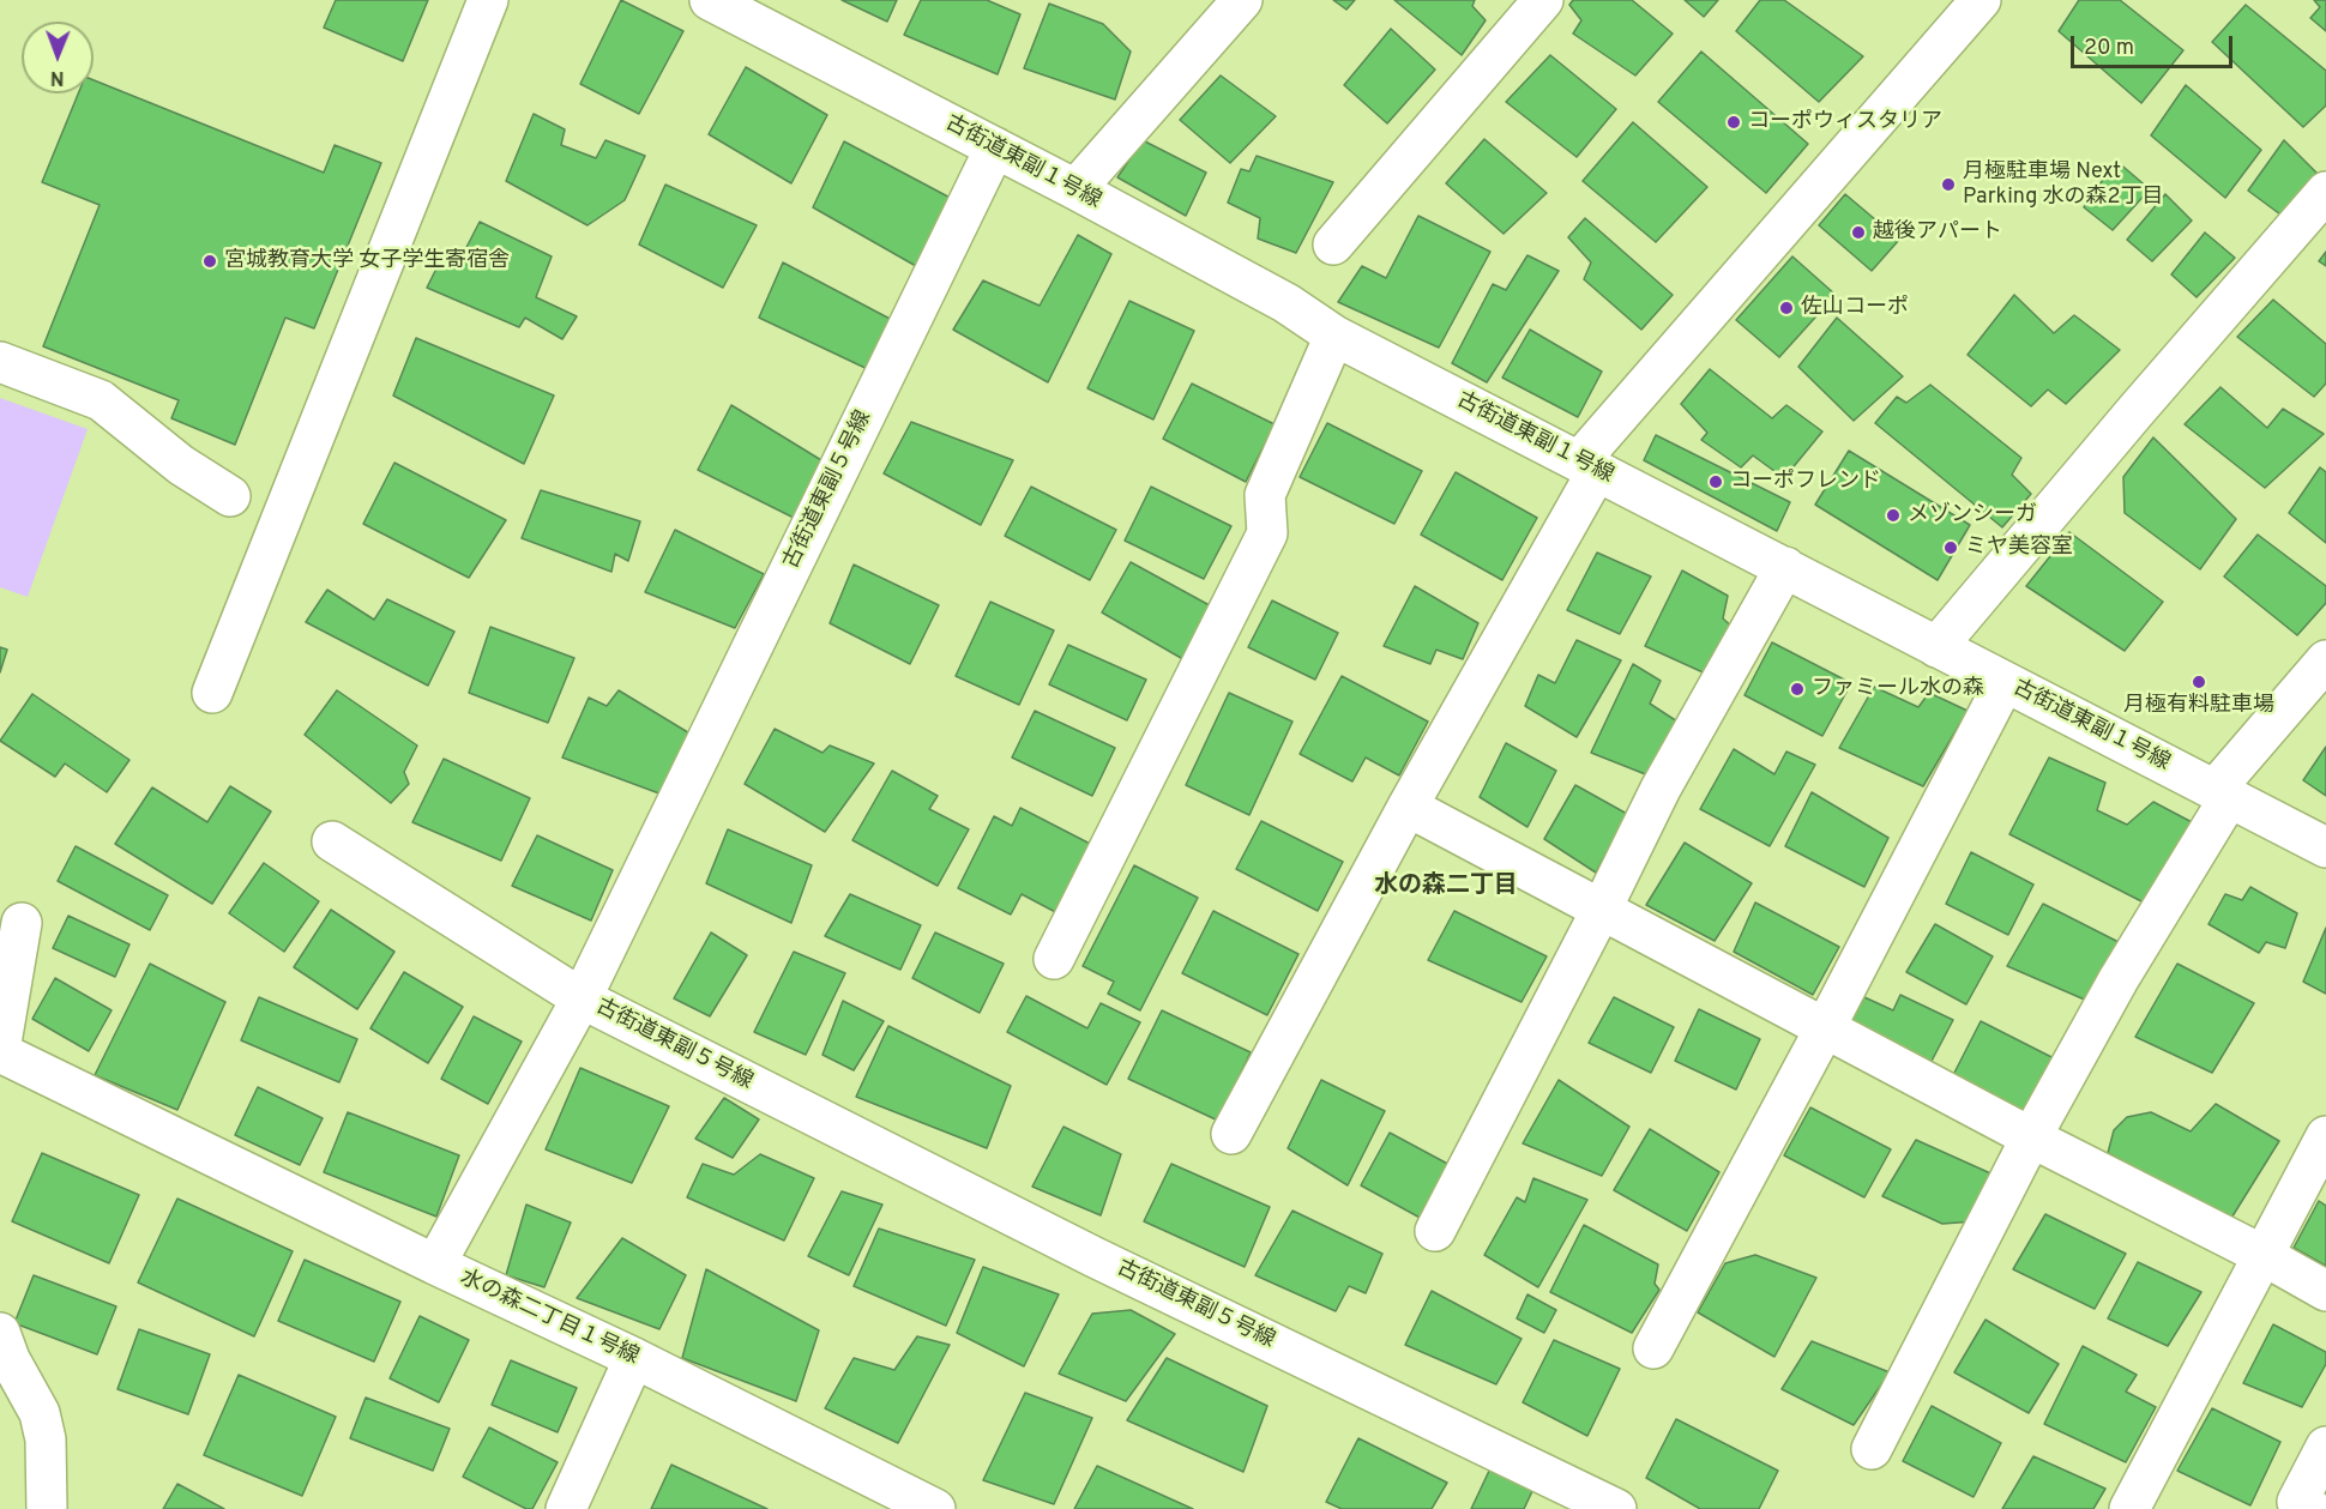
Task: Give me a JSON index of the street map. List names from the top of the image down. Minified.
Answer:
{"streets":{"street":["古街道東副１号線","古街道東副５号線","水の森二丁目１号線"]},"crossings":[["古街道東副１号線","古街道東副５号線"],["古街道東副５号線","水の森二丁目１号線"]],"districts":["水の森二丁目"],"places":["コーポウィスタリア","月極駐車場 Next Parking 水の森2丁目","越後アパート","宮城教育大学 女子学生寄宿舎","佐山コーポ","コーポフレンド","メゾンシーガ","ミヤ美容室","月極有料駐車場","ファミール水の森"],"scale_bar":"20 m","north":"bottom"}
